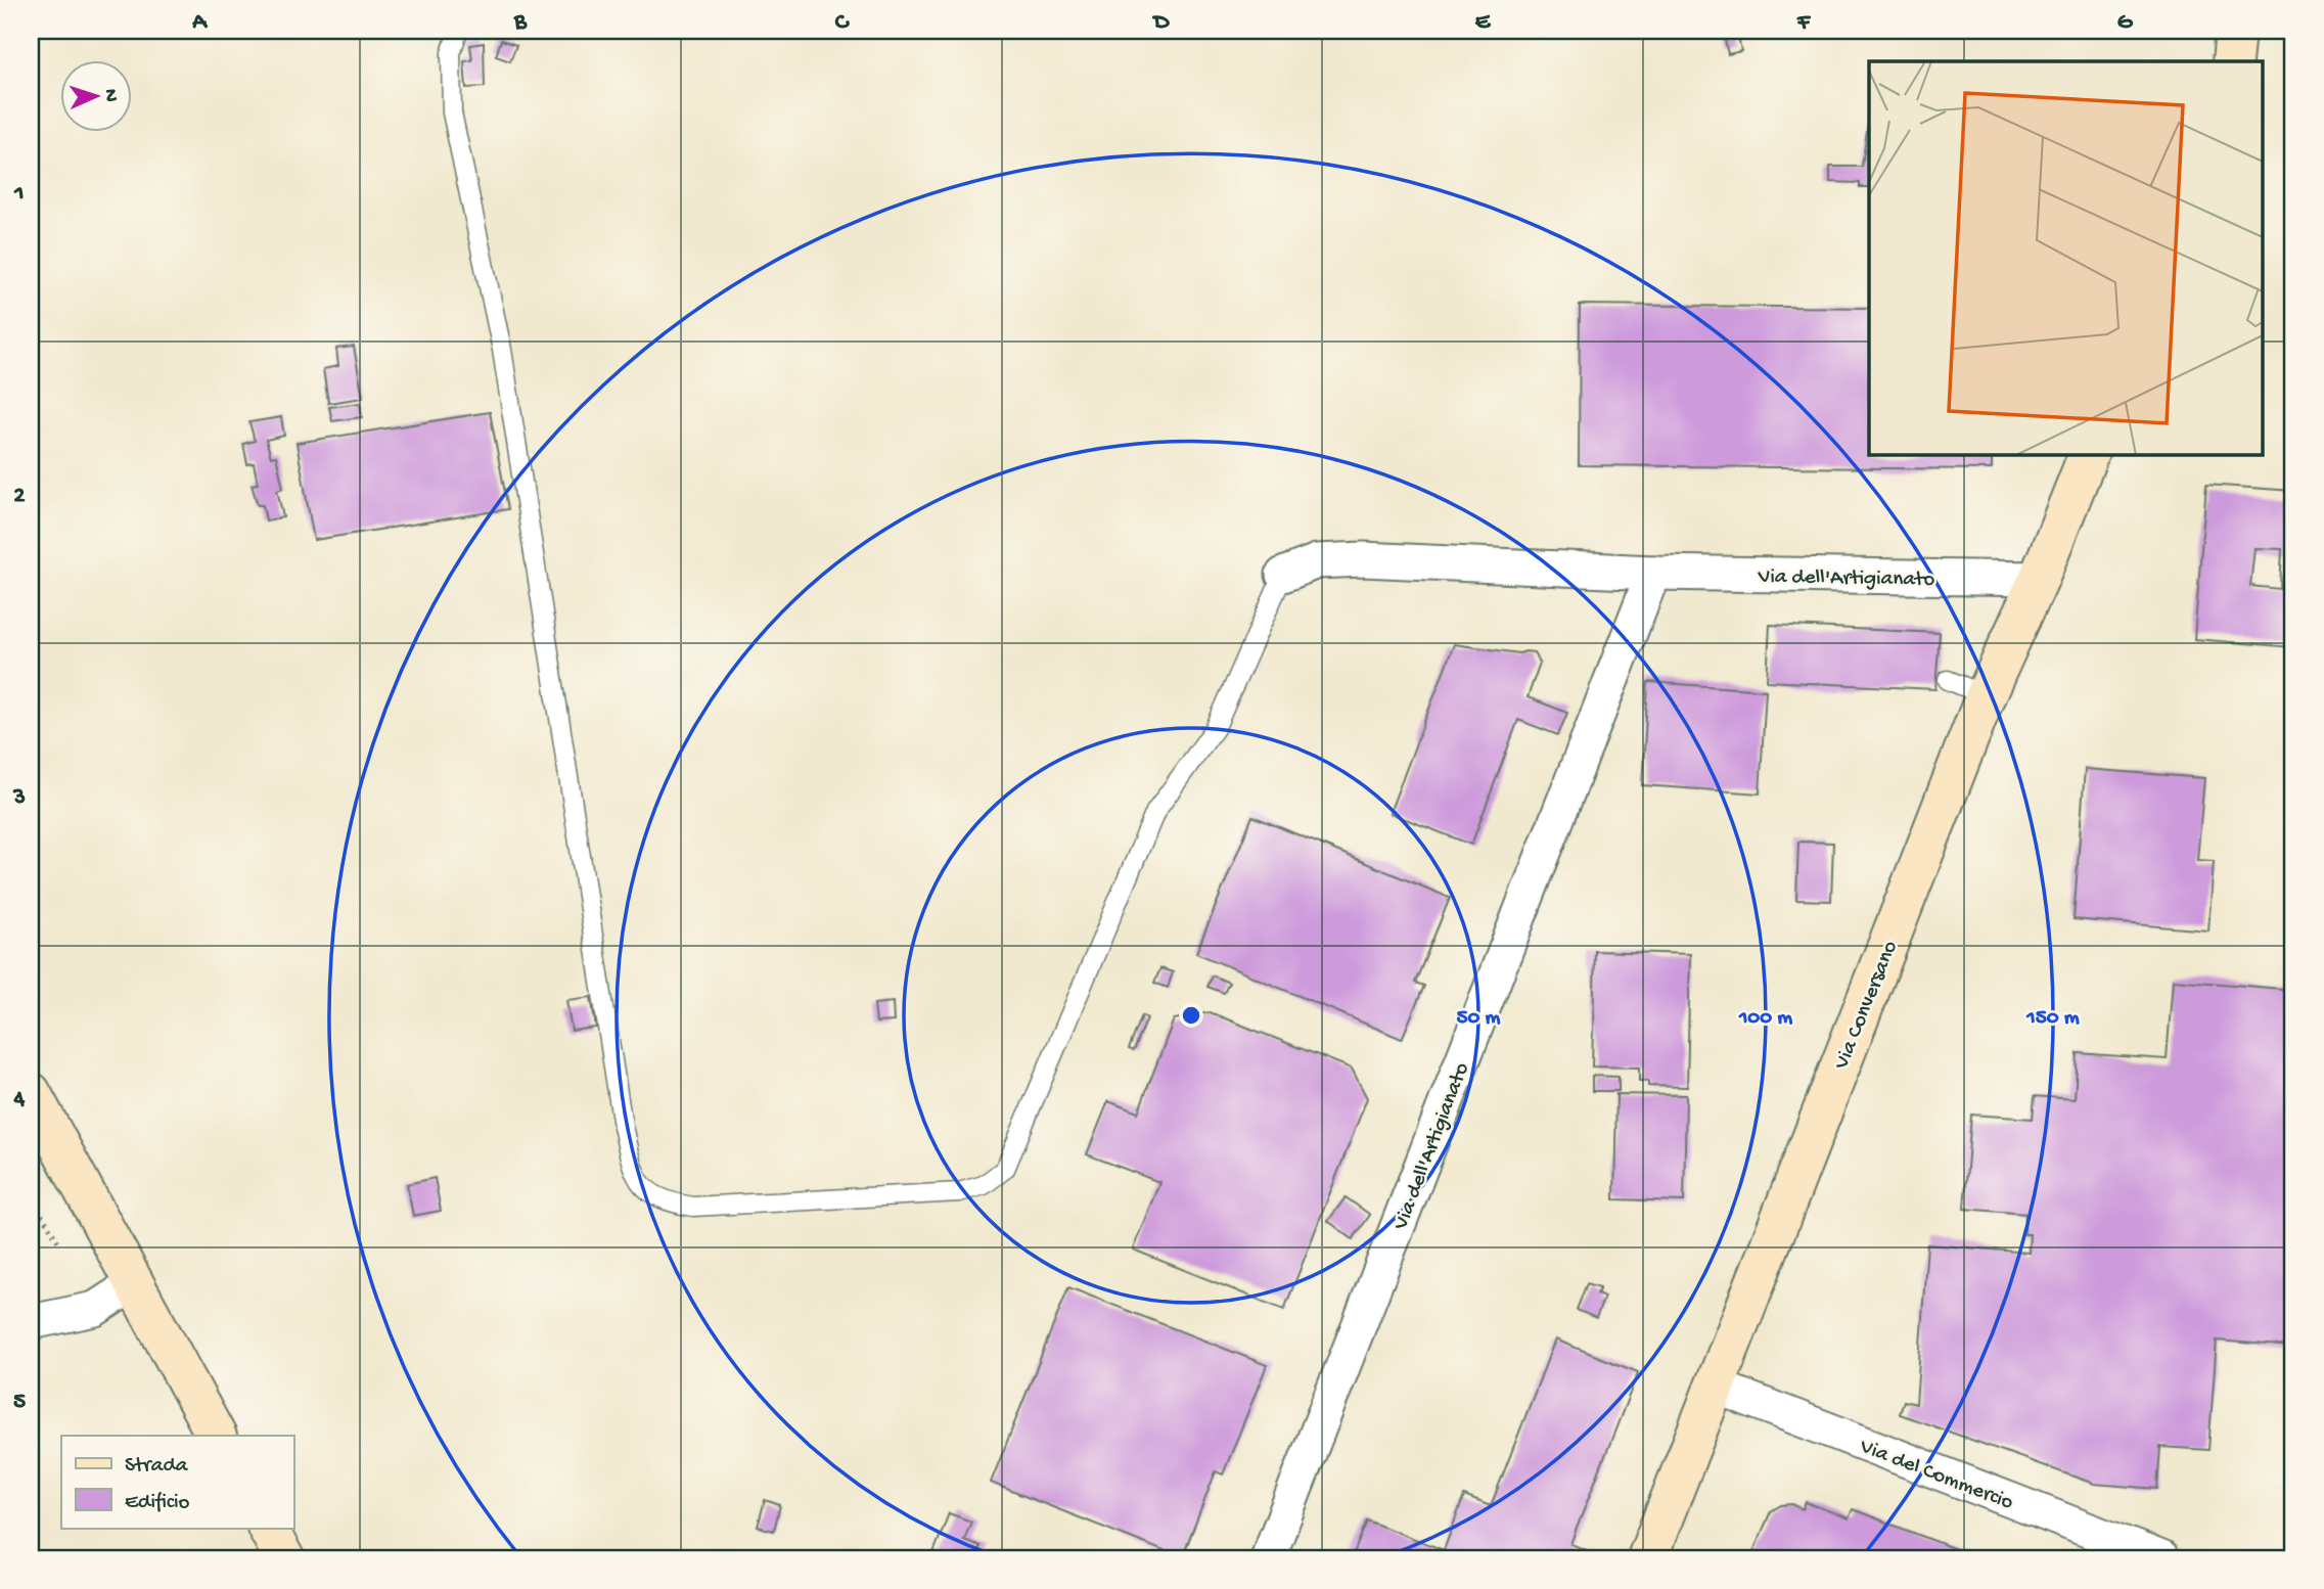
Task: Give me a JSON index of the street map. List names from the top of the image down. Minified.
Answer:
{"streets":{"street":["Via dell'Artigianato","Via Conversano","Via del Commercio"]},"crossings":[["Via dell'Artigianato","Via Conversano"],["Via Conversano","Via del Commercio"]],"legend":["Strada","Edificio"],"north":"right","grid":{"columns":["A","B","C","D","E","F","G"],"rows":["1","2","3","4","5"]},"rings":["50 m","100 m","150 m"]}
